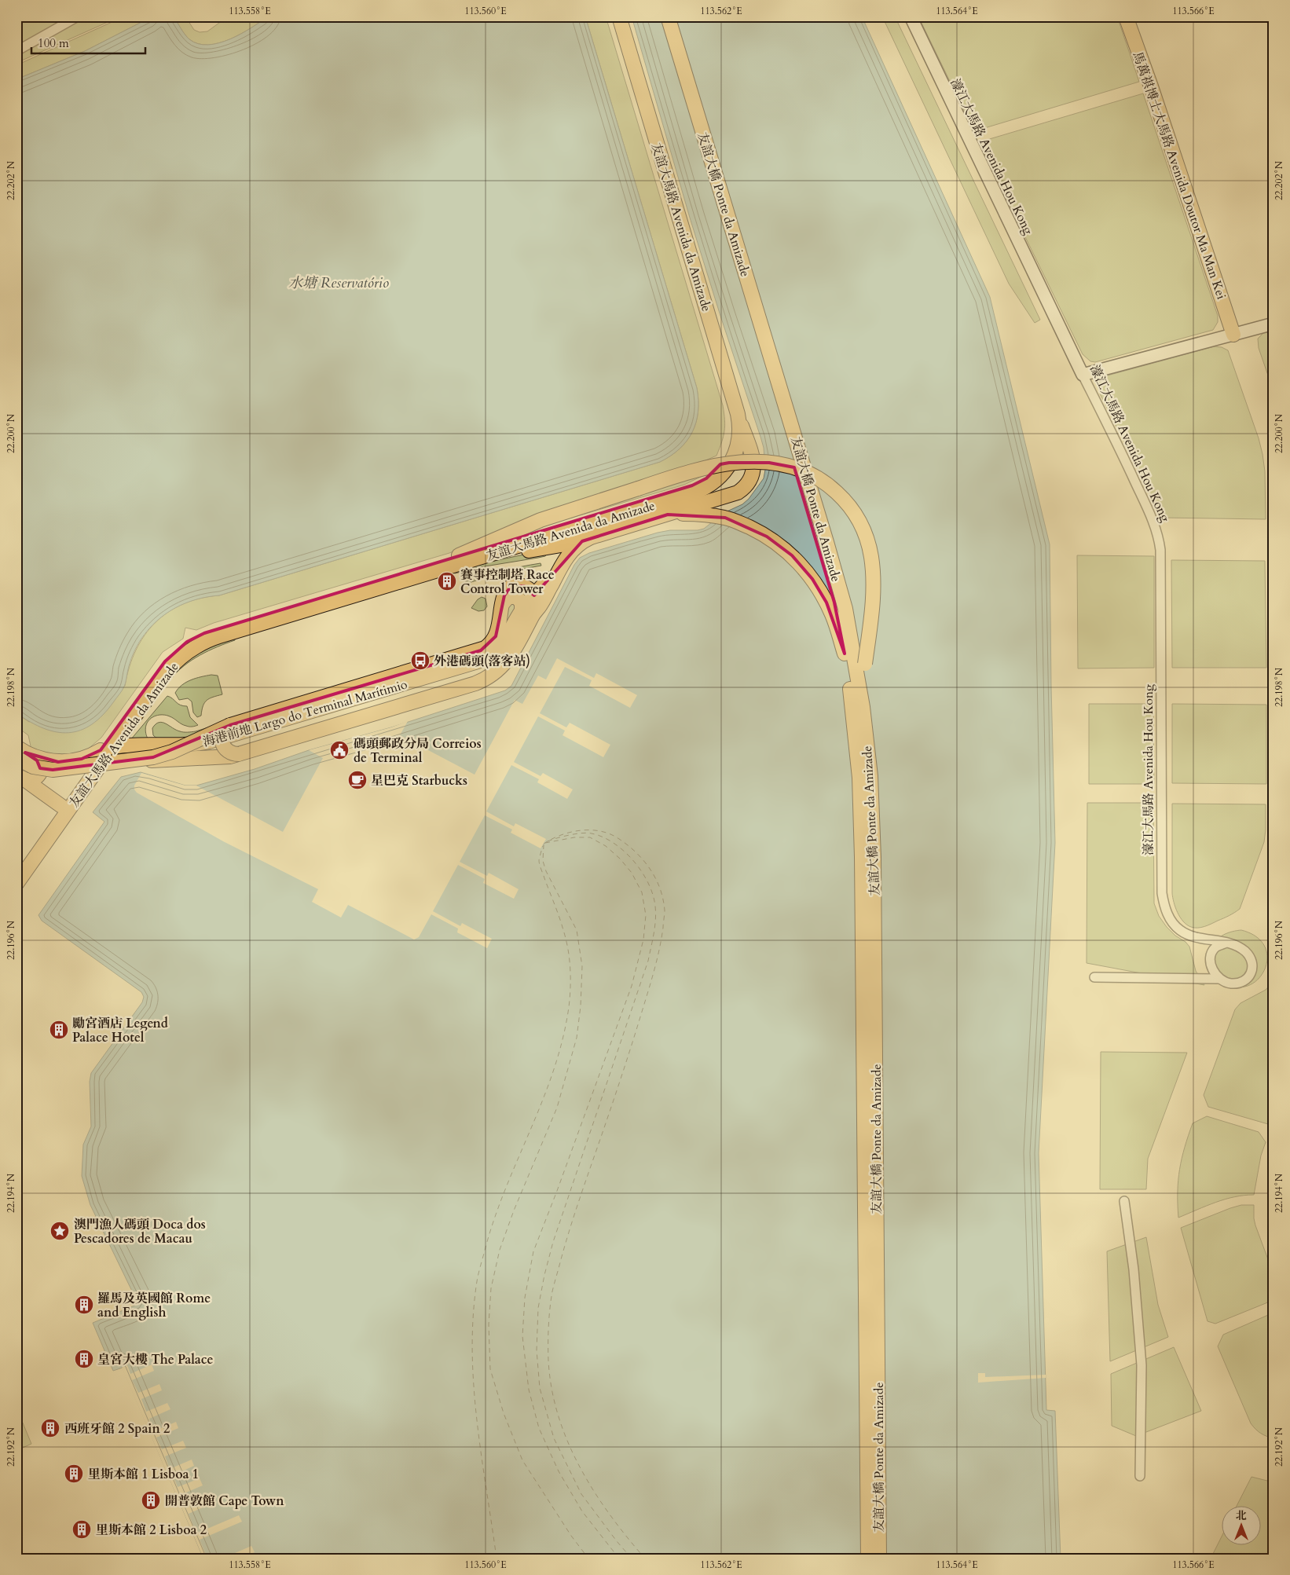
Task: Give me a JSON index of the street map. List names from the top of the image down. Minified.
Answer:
{"streets":{"main road":["濠江大馬路 Avenida Hou Kong","馬萬祺博士大馬路 Avenida Doutor Ma Man Kei","友誼大橋 Ponte da Amizade","友誼大馬路 Avenida da Amizade","海港前地 Largo do Terminal Marítimio"]},"crossings":[["友誼大馬路 Avenida da Amizade","海港前地 Largo do Terminal Marítimio"]],"water":["水塘 Reservatório"],"places":{"building":["賽事控制塔 Race Control Tower","勵宮酒店 Legend Palace Hotel","羅馬及英國館 Rome and English","皇宮大樓 The Palace","西班牙館 2 Spain 2","里斯本館 1 Lisboa 1","開普敦館 Cape Town","里斯本館 2 Lisboa 2"],"bus stop":["外港碼頭(落客站)"],"public building":["碼頭郵政分局 Correios de Terminal"],"cafe":["星巴克 Starbucks"],"place":["澳門漁人碼頭 Doca dos Pescadores de Macau"]},"scale_bar":"100 m","north":"top","coordinates":["113.558°E","113.560°E","113.562°E","113.564°E","113.566°E","22.202°N","22.200°N","22.198°N","22.196°N","22.194°N","22.192°N"]}
